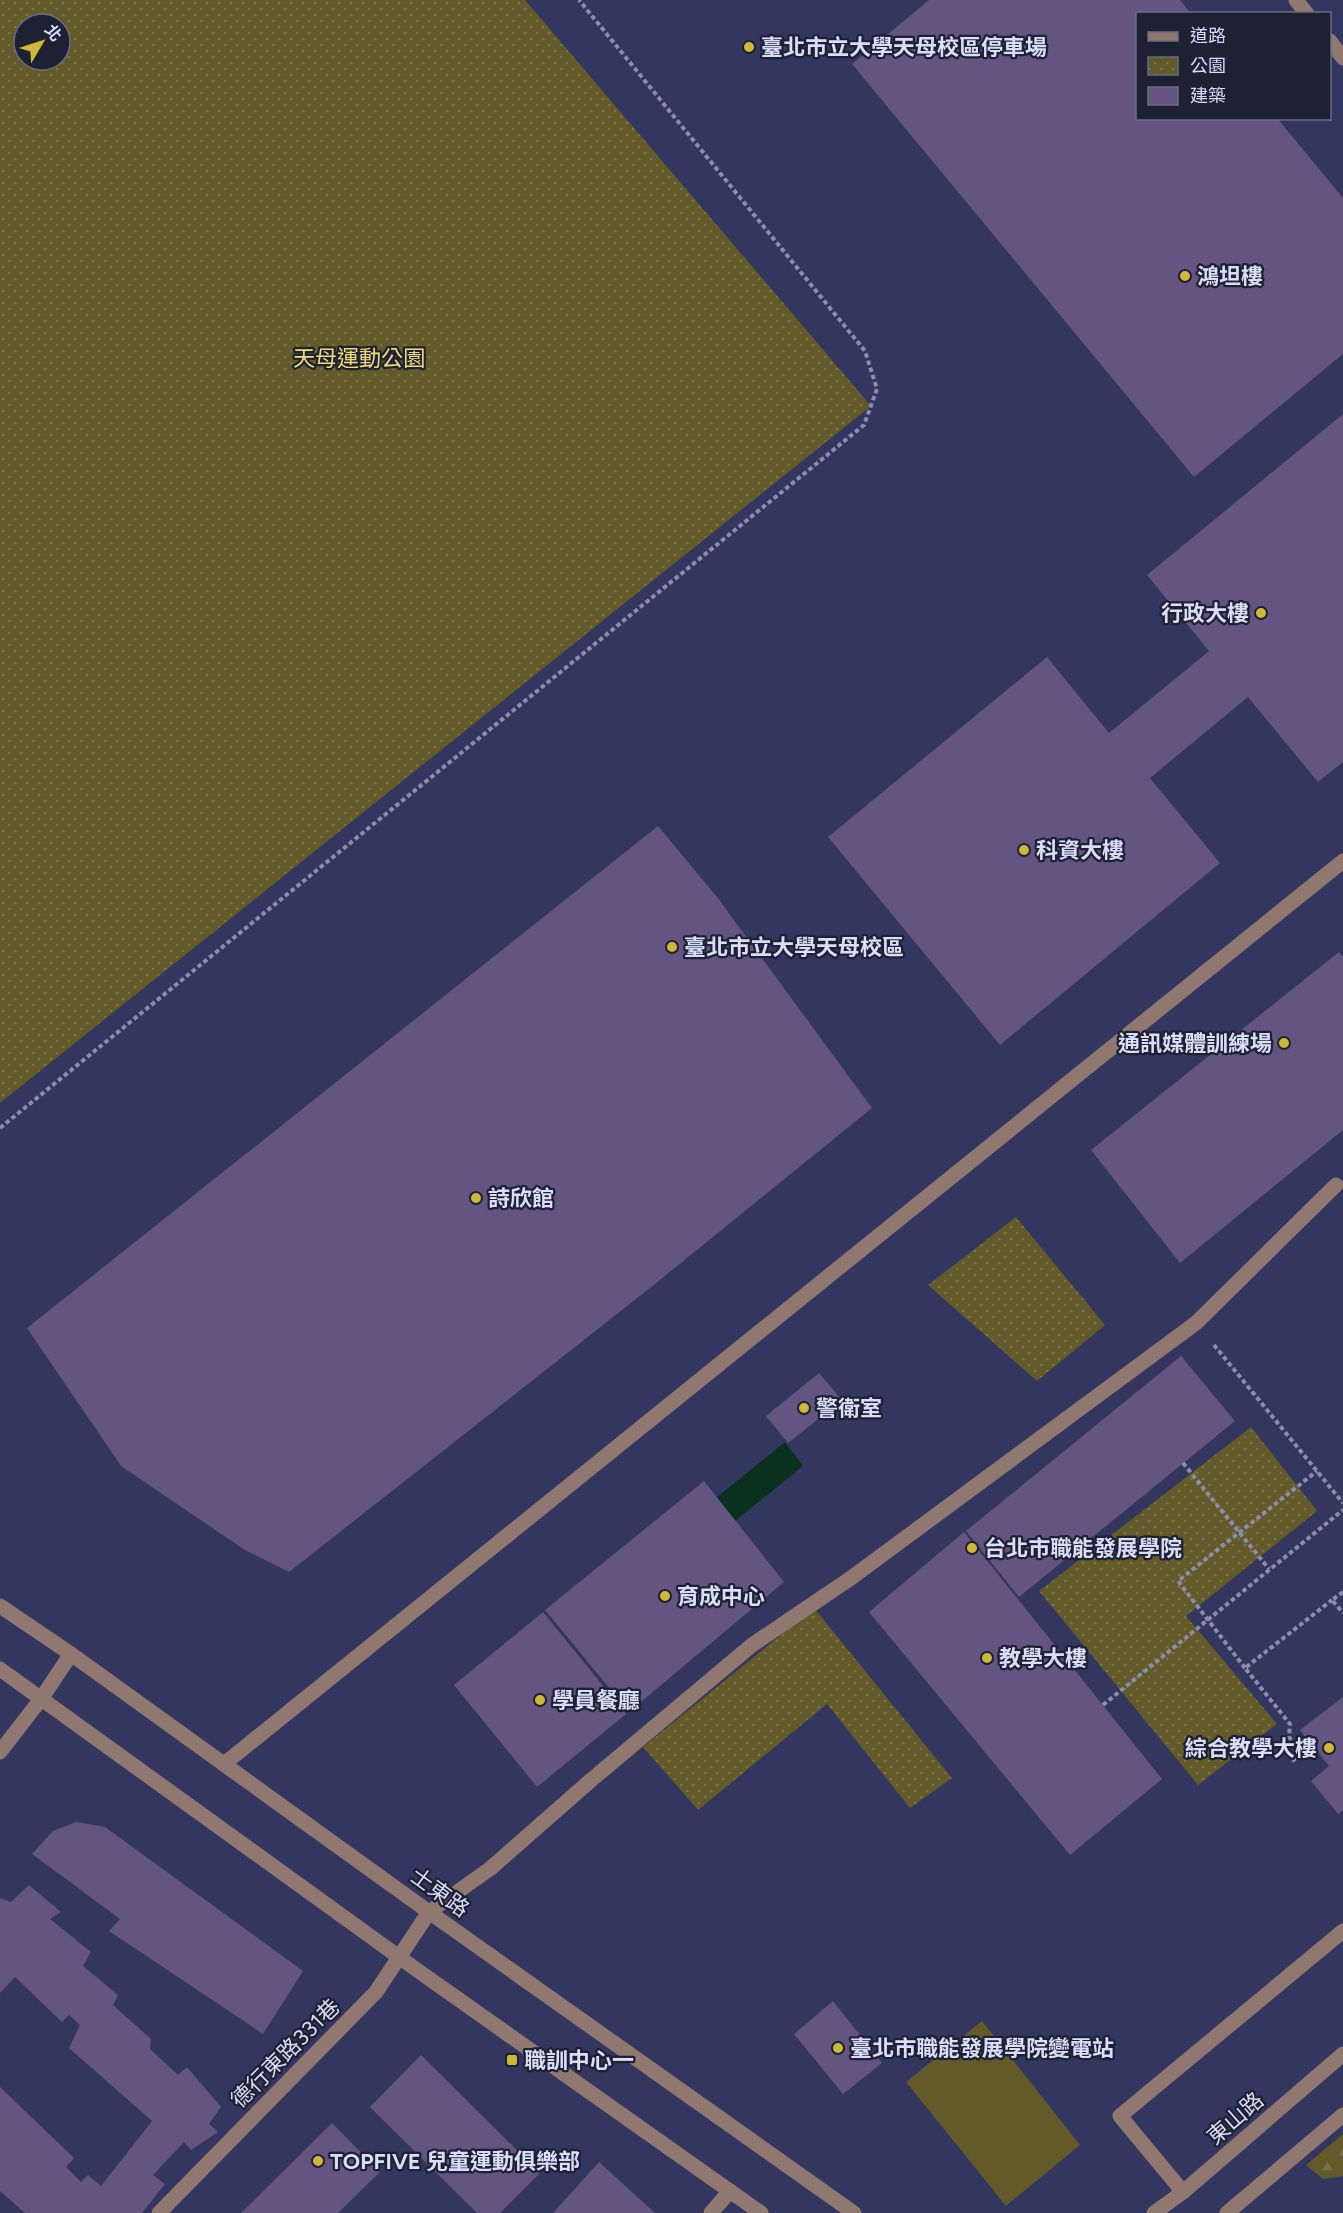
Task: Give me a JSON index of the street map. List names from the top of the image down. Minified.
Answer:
{"streets":{"street":["士東路","德行東路331巷","東山路"]},"crossings":[["士東路","德行東路331巷"]],"parks":["天母運動公園"],"places":{"other":["臺北市立大學天母校區停車場","鴻坦樓","行政大樓","科資大樓","臺北市立大學天母校區","通訊媒體訓練場","詩欣館","警衛室","台北市職能發展學院","育成中心","教學大樓","學員餐廳","綜合教學大樓","臺北市職能發展學院變電站","TOPFIVE 兒童運動俱樂部"],"transit":["職訓中心一"]},"legend":["道路","公園","建築"],"north":"top right"}
